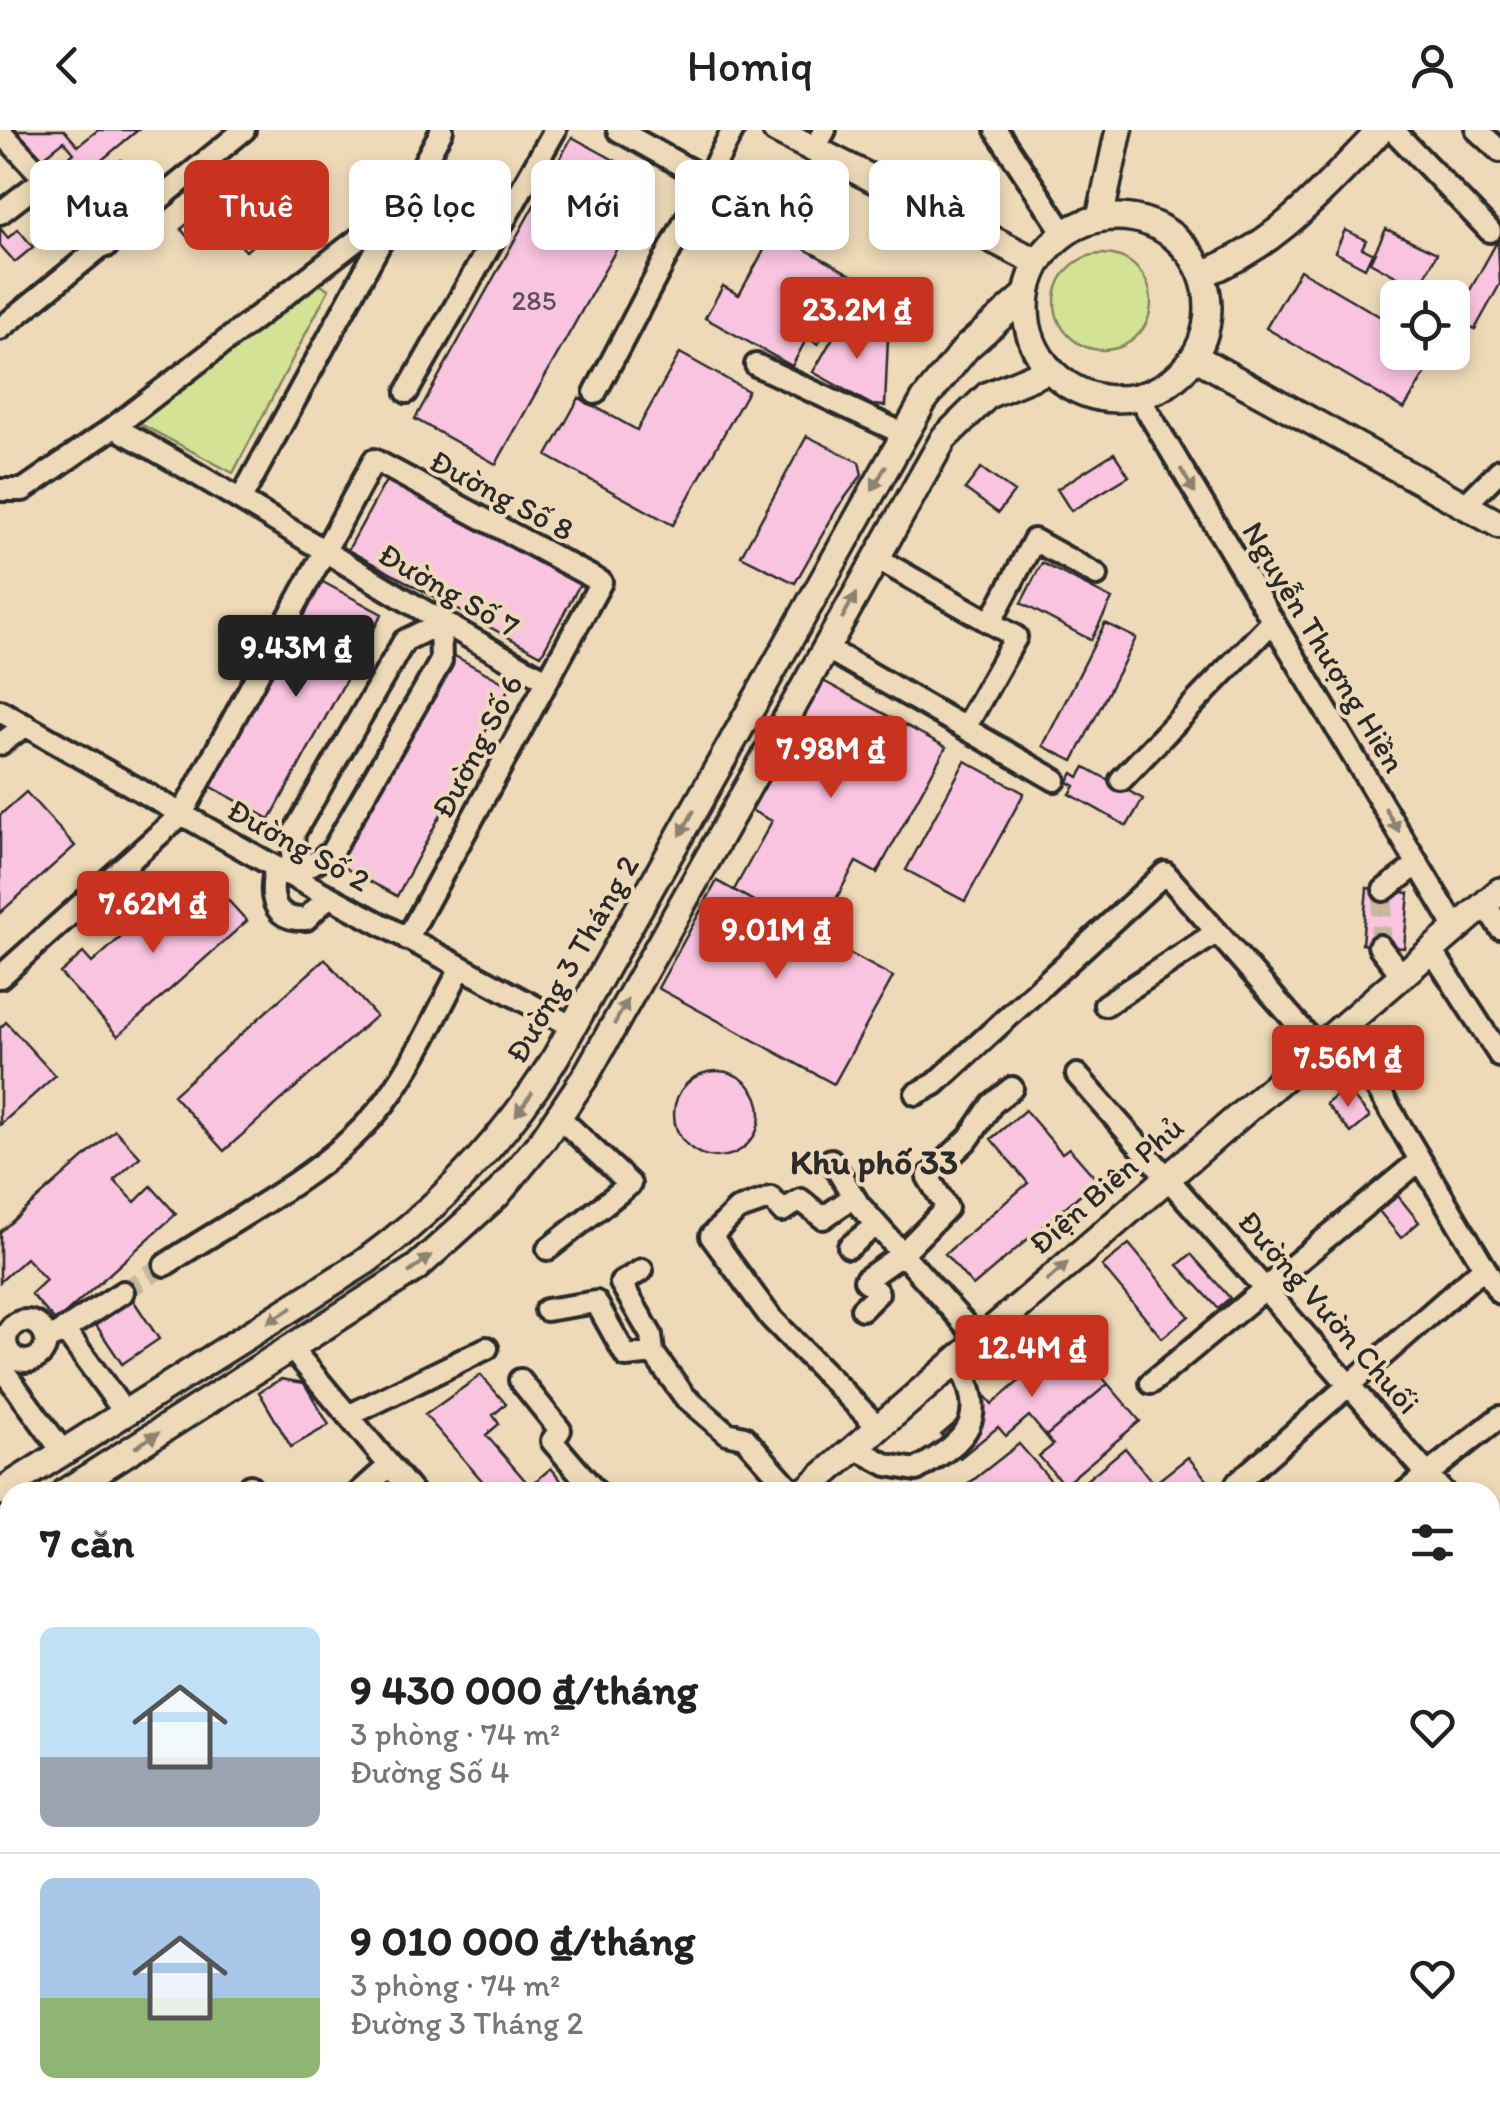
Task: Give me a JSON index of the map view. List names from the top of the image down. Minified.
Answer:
{"streets":{"main road":["Đường 3 Tháng 2","Điện Biên Phủ"],"street":["Đường Số 8","Đường Số 7","Nguyễn Thượng Hiền","Đường Số 6","Đường Số 2","Đường Vườn Chuối"]},"crossings":[["Đường Số 8","Đường Số 7"],["Đường Số 8","Đường Số 6"],["Đường Số 7","Đường Số 6"],["Nguyễn Thượng Hiền","Đường 3 Tháng 2"],["Nguyễn Thượng Hiền","Điện Biên Phủ"],["Đường Số 6","Đường Số 2"],["Đường Số 2","Đường 3 Tháng 2"],["Điện Biên Phủ","Đường Vườn Chuối"]],"one_way":["Nguyễn Thượng Hiền"],"districts":["Khu phố 33"],"house_numbers":["285"],"page":{"header":"Homiq","chip":["Mua","Thuê","Bộ lọc","Mới","Căn hộ","Nhà"],"price":["23.2M ₫","9.43M ₫","7.98M ₫","7.62M ₫","9.01M ₫","7.56M ₫","12.4M ₫"],"heading":"7 căn","list":[{"name":"9 430 000 ₫/tháng","note":"3 phòng · 74 m² · Đường Số 4"},{"name":"9 010 000 ₫/tháng","note":"3 phòng · 74 m² · Đường 3 Tháng 2"}]}}
